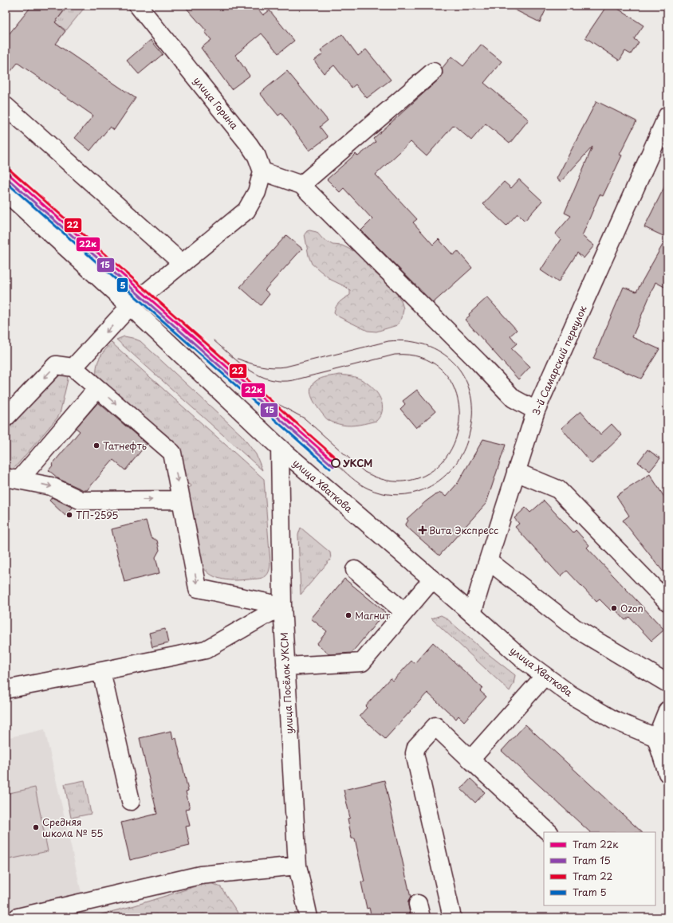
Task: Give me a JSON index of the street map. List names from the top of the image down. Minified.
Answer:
{"streets":{"street":["улица Горина","3-й Самарский переулок","улица Хваткова","улица Посёлок УКСМ"]},"crossings":[["3-й Самарский переулок","улица Хваткова"],["улица Хваткова","улица Посёлок УКСМ"]],"places":{"other":["Татнефть","УКСМ","ТП-2595","Ozon","Магнит","Средняя школа № 55"],"health":["Вита Экспресс"]},"lines":["tram line 22","tram line 22к","tram line 15","tram line 5"],"legend":["Tram 22к","Tram 15","Tram 22","Tram 5"]}
